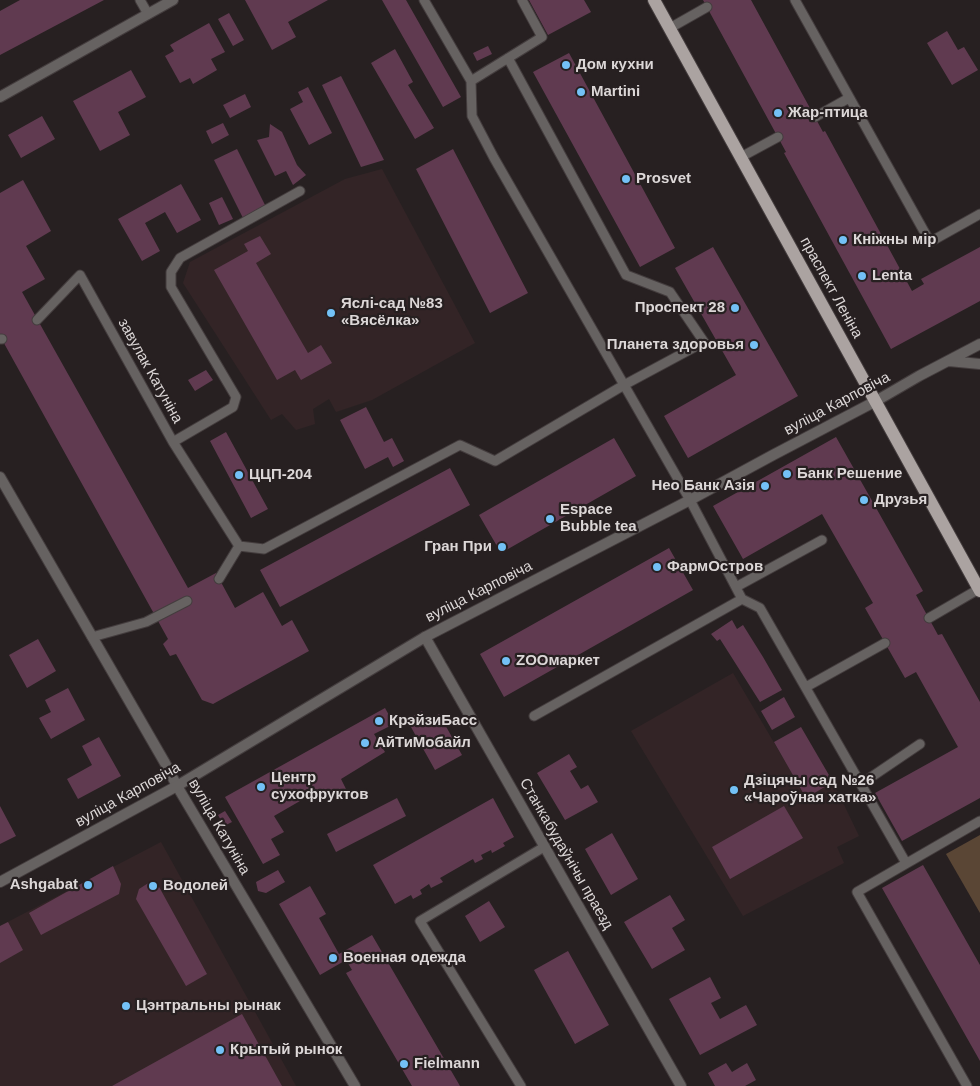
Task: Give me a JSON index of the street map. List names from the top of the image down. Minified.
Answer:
{"streets":{"main road":["праспект Леніна"],"street":["вуліца Карповіча","вуліца Катуніна","Станкабудаўнічы праезд"],"lane":["завулак Катуніна"]},"crossings":[["праспект Леніна","вуліца Карповіча"],["вуліца Карповіча","вуліца Катуніна"],["вуліца Карповіча","Станкабудаўнічы праезд"]],"places":["Дом кухни","Martini","Жар-птица","Prosvet","Кніжны мір","Lenta","Проспект 28","Яслі-сад №83 «Вясёлка»","Планета здоровья","Банк Решение","ЦЦП-204","Нео Банк Азія","Друзья","Espace Bubble tea","Гран При","ФармОстров","ZOOмаркет","КрэйзиБасс","АйТиМобайл","Центр сухофруктов","Дзіцячы сад №26 «Чароўная хатка»","Ashgabat","Водолей","Военная одежда","Цэнтральны рынак","Крытый рынок","Fielmann"]}
